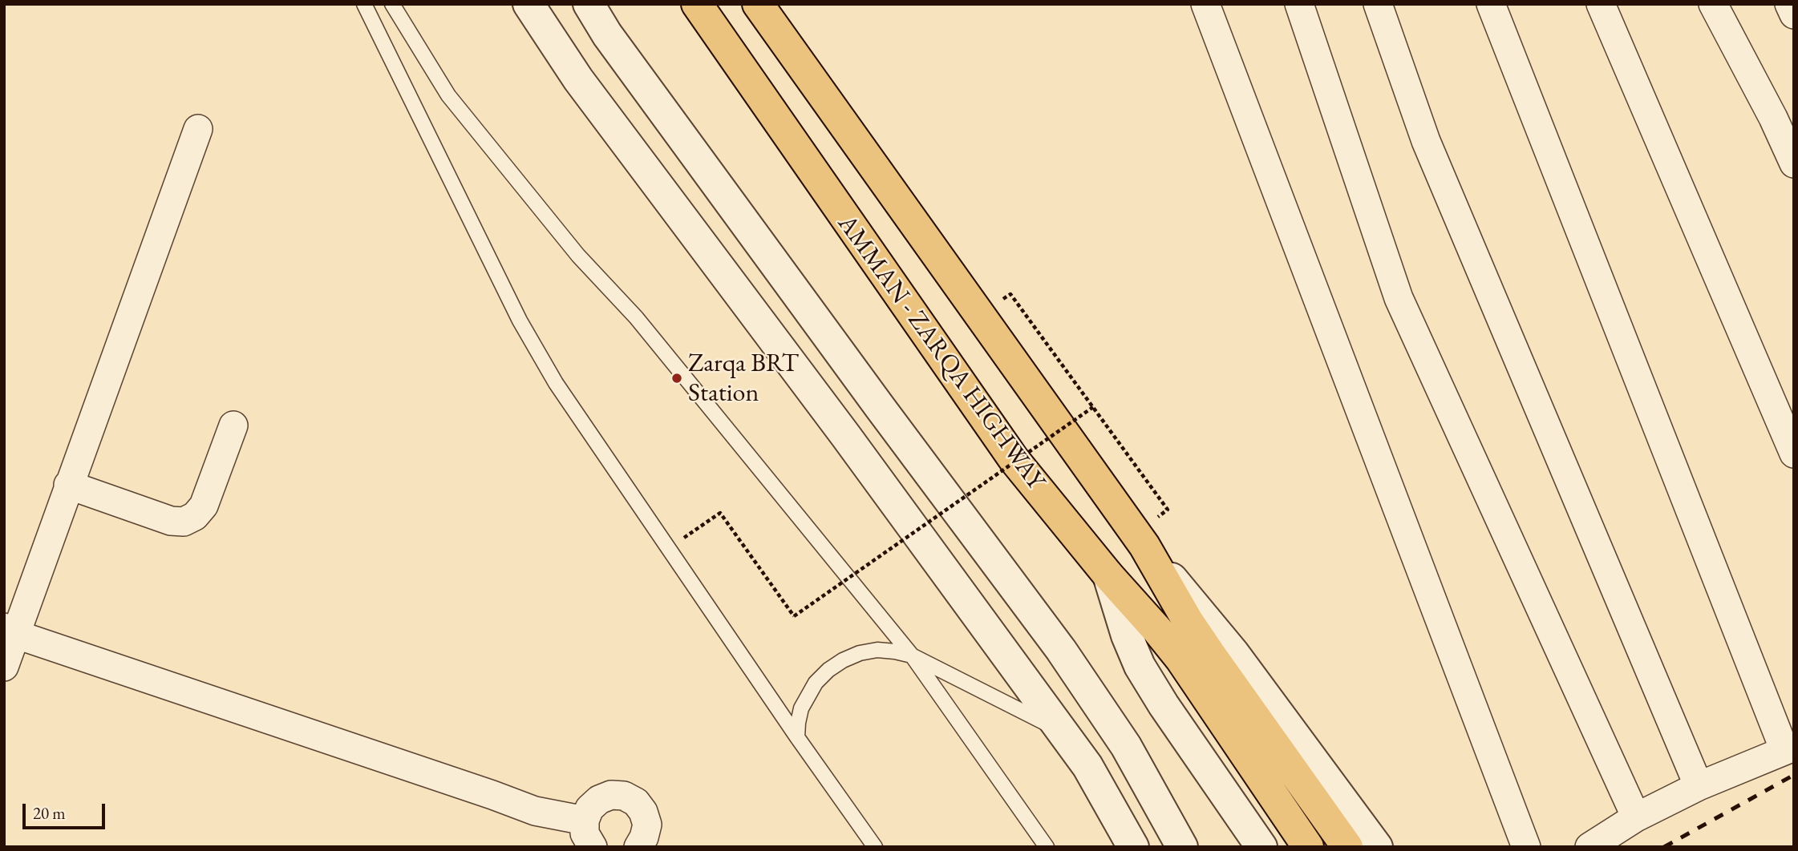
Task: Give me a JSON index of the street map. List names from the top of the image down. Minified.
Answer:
{"streets":{"highway":["AMMAN - ZARQA HIGHWAY"]},"places":["Zarqa BRT Station"],"scale_bar":"20 m"}
